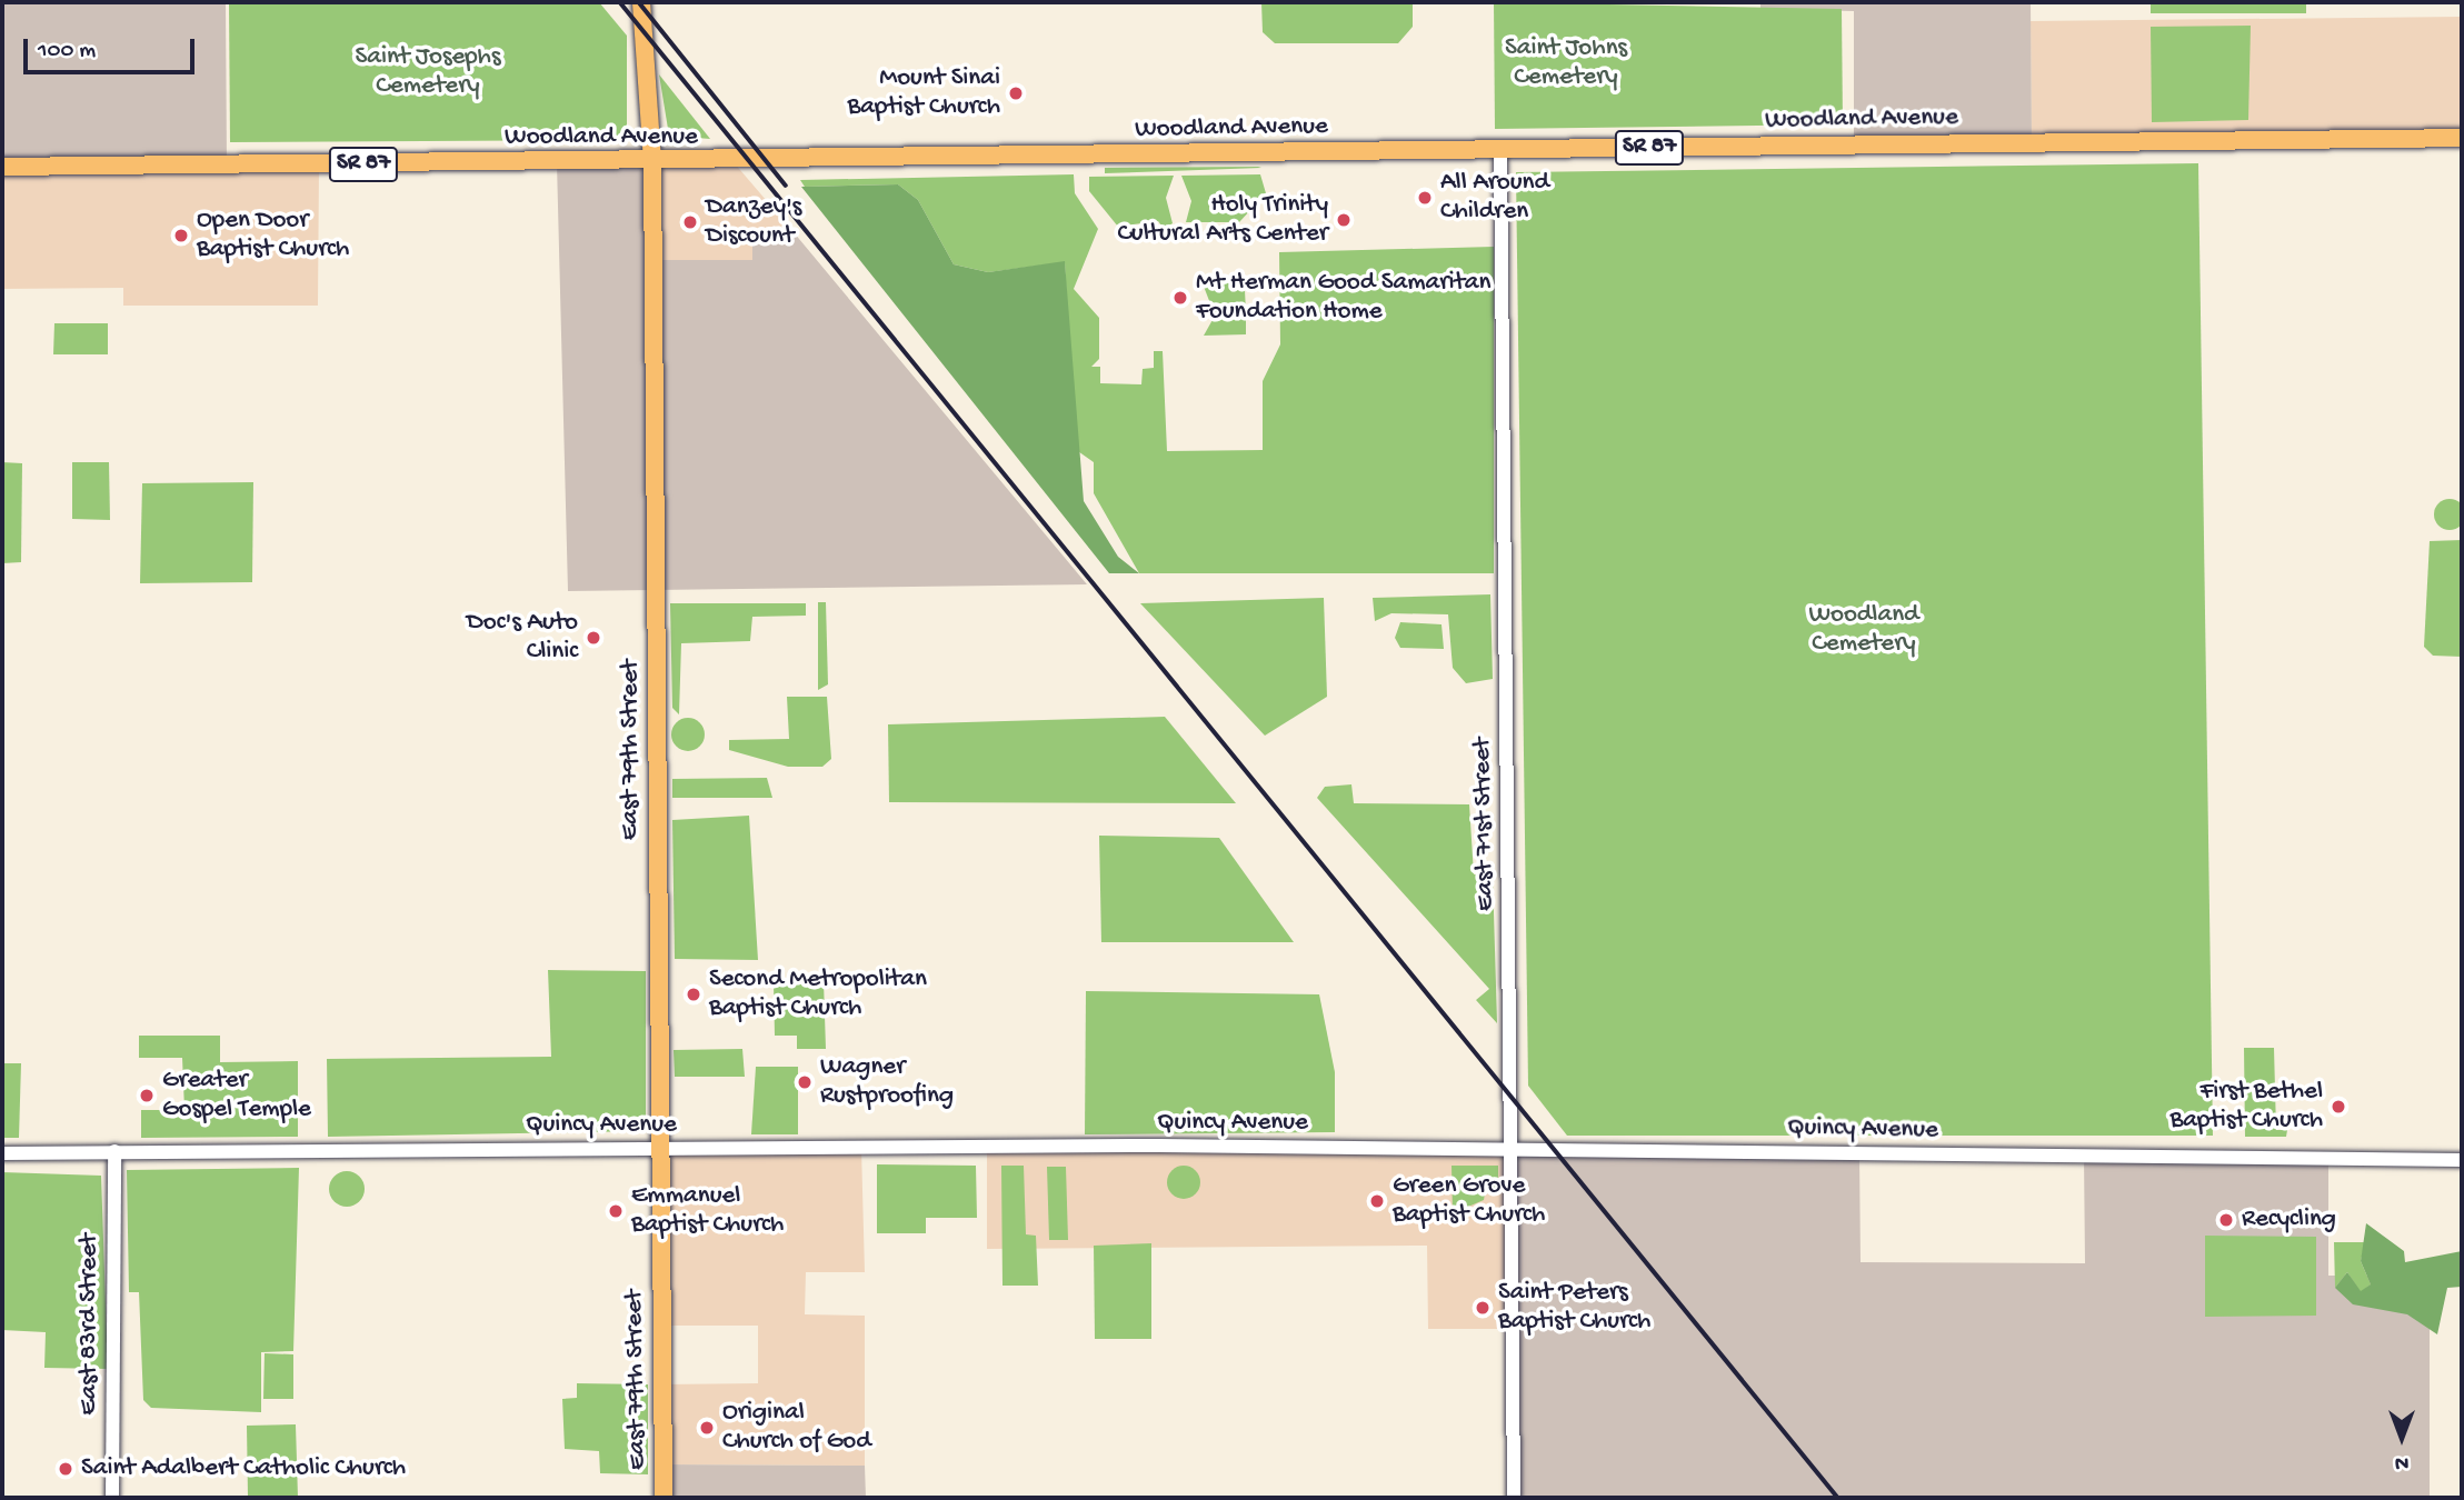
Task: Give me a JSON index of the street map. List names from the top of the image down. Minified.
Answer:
{"streets":{"main road":["Woodland Avenue","SR 87","East 79th Street"],"street":["East 71st Street","Quincy Avenue","East 83rd Street"]},"crossings":[["Woodland Avenue","East 79th Street"],["Woodland Avenue","East 71st Street"],["East 79th Street","Quincy Avenue"],["East 71st Street","Quincy Avenue"],["Quincy Avenue","East 83rd Street"]],"parks":["Saint Johns Cemetery","Saint Josephs Cemetery","Woodland Cemetery"],"places":["Mount Sinai Baptist Church","All Around Children","Holy Trinity Cultural Arts Center","Danzey's Discount","Open Door Baptist Church","Mt Herman Good Samaritan Foundation Home","Doc's Auto Clinic","Second Metropolitan Baptist Church","Wagner Rustproofing","Greater Gospel Temple","First Bethel Baptist Church","Green Grove Baptist Church","Emmanuel Baptist Church","Recycling","Saint Peters Baptist Church","Original Church of God","Saint Adalbert Catholic Church"],"scale_bar":"100 m","north":"bottom"}
